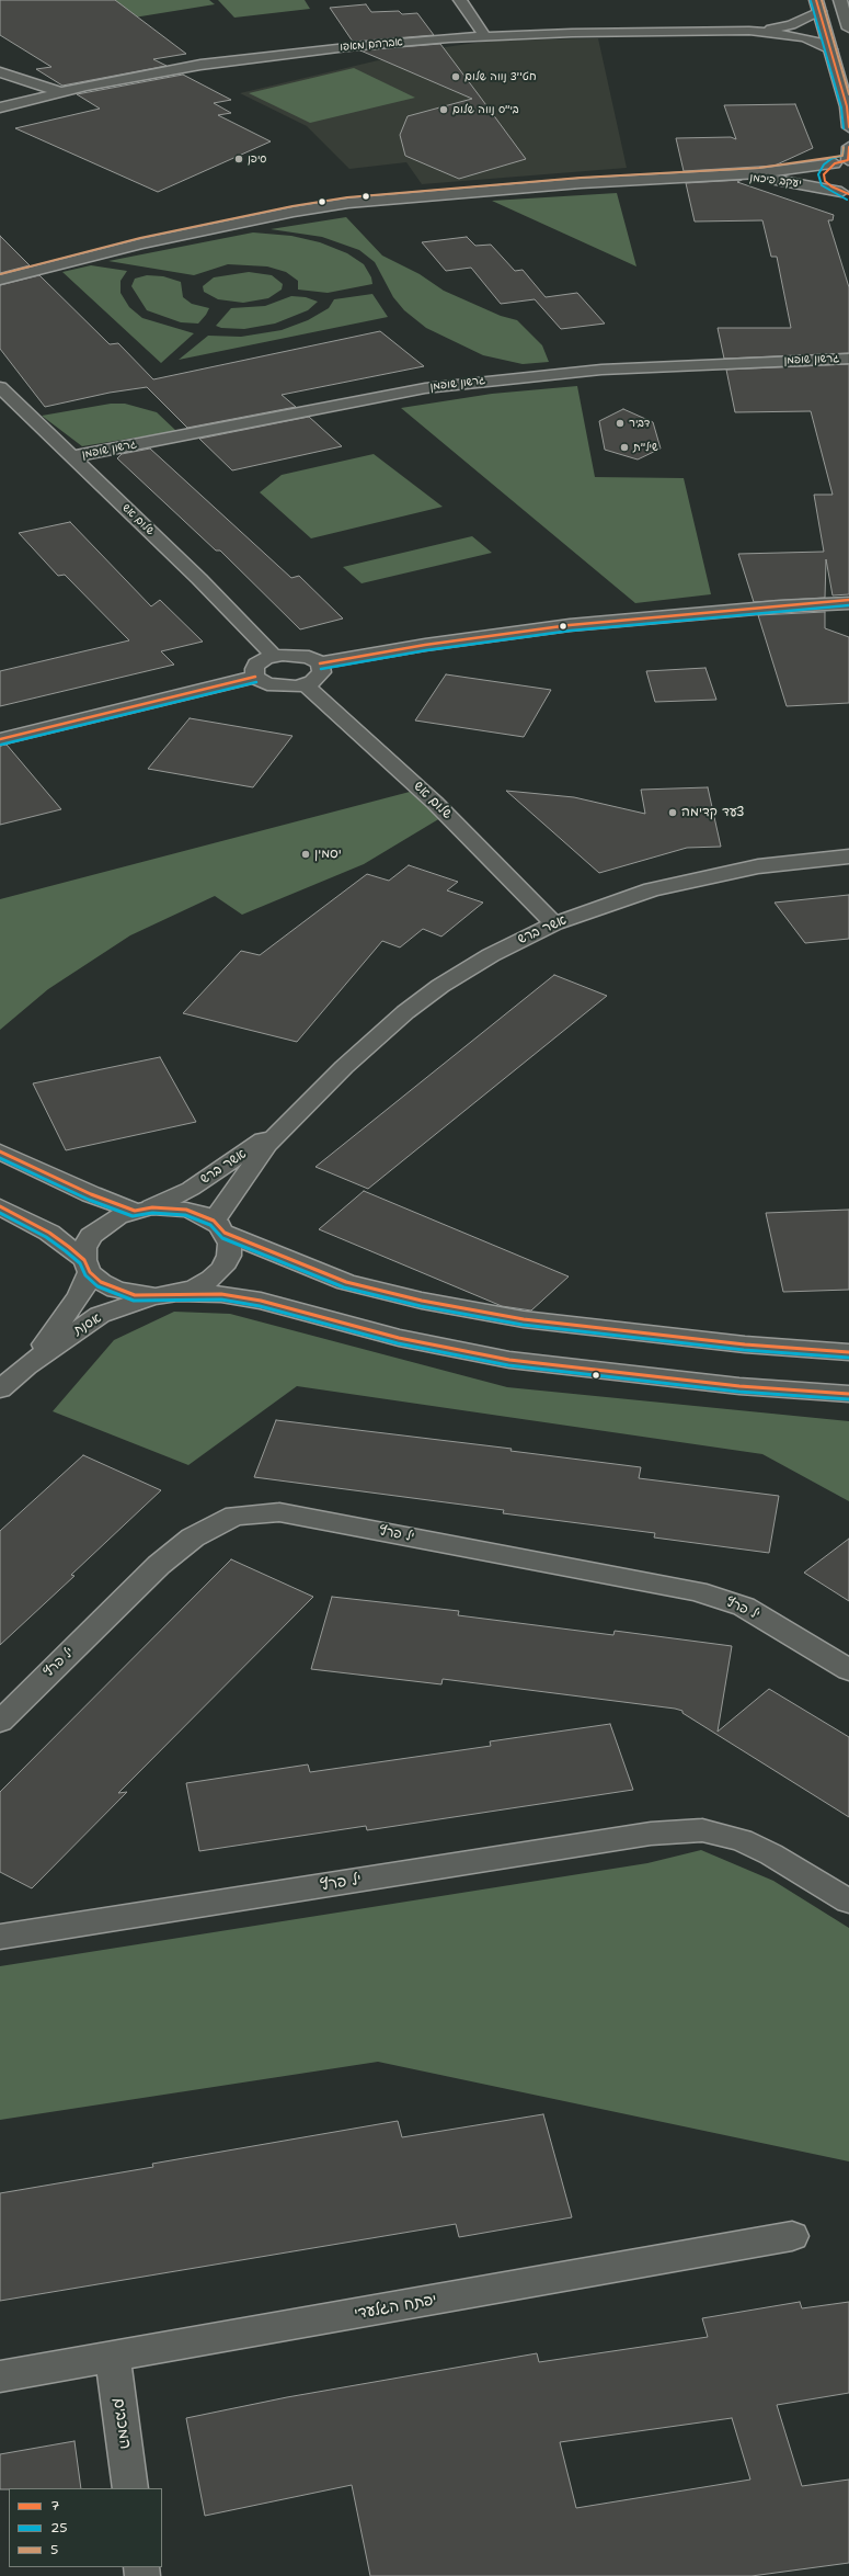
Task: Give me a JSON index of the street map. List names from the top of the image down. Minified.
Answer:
{"streets":{"street":["אברהם מאפו","יעקב פיכמן","גרשון שופמן","שלום אש","אשר ברש","אסנת","יל פרץ","יפתח הגלעדי","המכבים"]},"crossings":[["גרשון שופמן","שלום אש"],["שלום אש","אשר ברש"],["אשר ברש","אסנת"],["יפתח הגלעדי","המכבים"]],"places":["חט''צ נווה שלום","בי\"ס נווה שלום","סיפן","דביר","שיל\"ת","צעד קדימה","יסמין"],"lines":["transit line 7","transit line 5","transit line 25"],"legend":["7","25","5"]}
